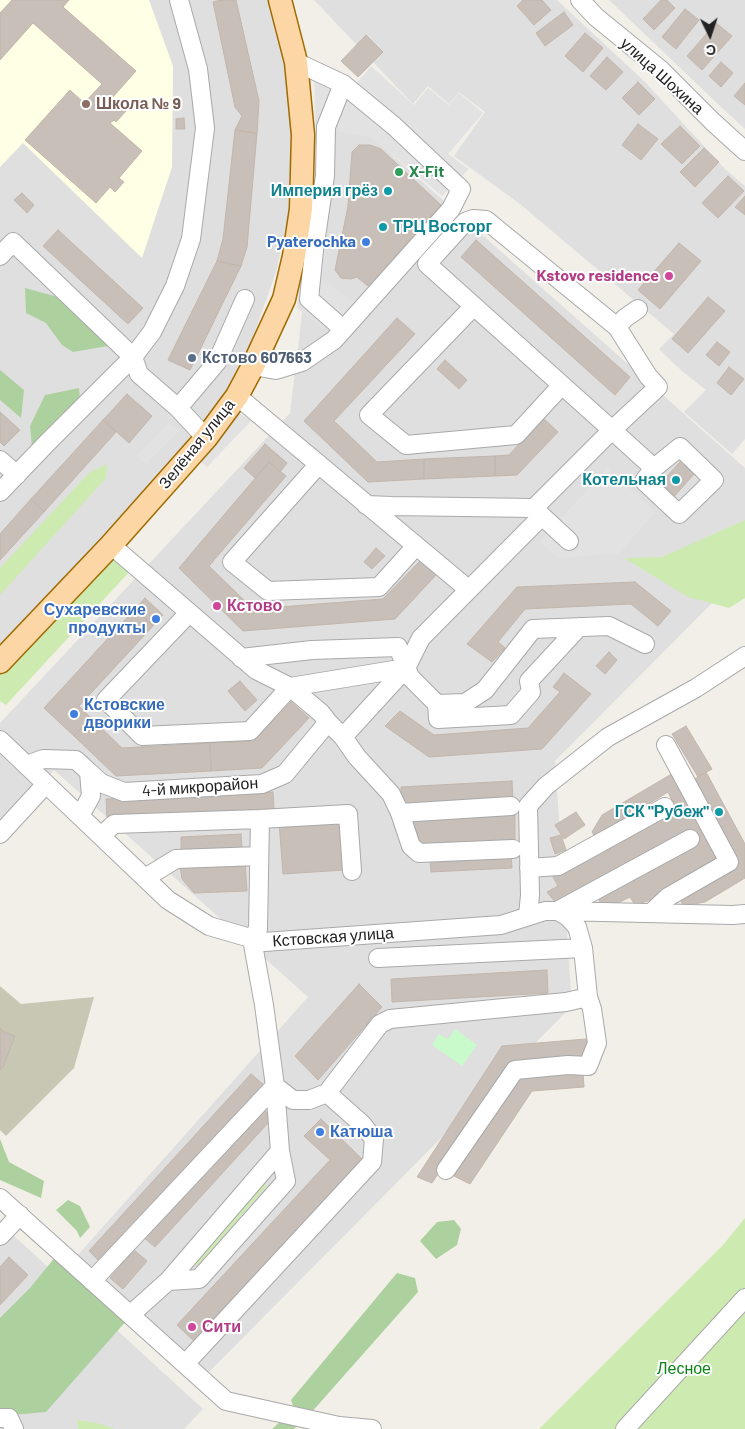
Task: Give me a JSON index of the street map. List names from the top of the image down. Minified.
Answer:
{"streets":{"main road":["Зелёная улица"],"street":["улица Шохина","4-й микрорайон","Кстовская улица"]},"crossings":[["4-й микрорайон","Кстовская улица"]],"parks":["Лесное"],"places":["Школа № 9","X-Fit","Империя грёз","ТРЦ Восторг","Pyaterochka","Kstovo residence","Кстово 607663","Котельная","Кстово","Сухаревские продукты","Кстовские дворики","ГСК \"Рубеж\"","Катюша","Сити"],"north":"bottom"}
